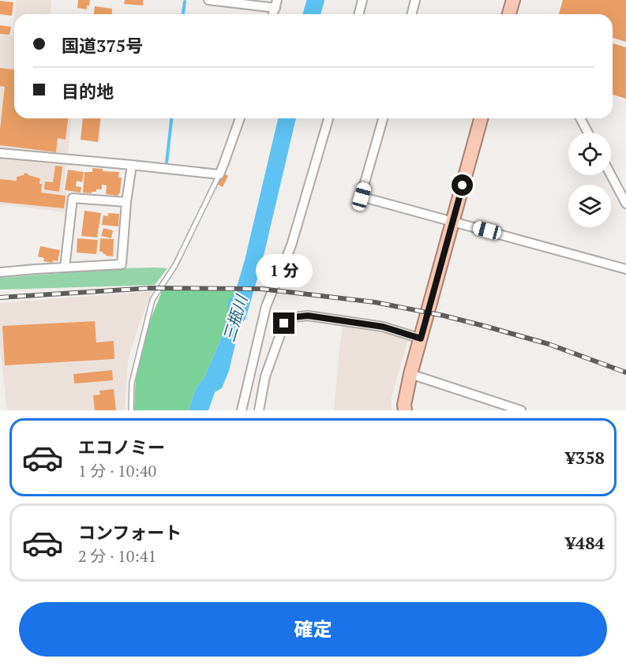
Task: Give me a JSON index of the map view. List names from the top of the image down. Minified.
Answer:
{"water":["三瓶川"],"page":{"banner":["国道375号","目的地"],"bubble":"1 分","list":[{"name":"エコノミー","note":"1 分 · 10:40","value":"¥358"},{"name":"コンフォート","note":"2 分 · 10:41","value":"¥484"}],"buttons":"確定"}}
